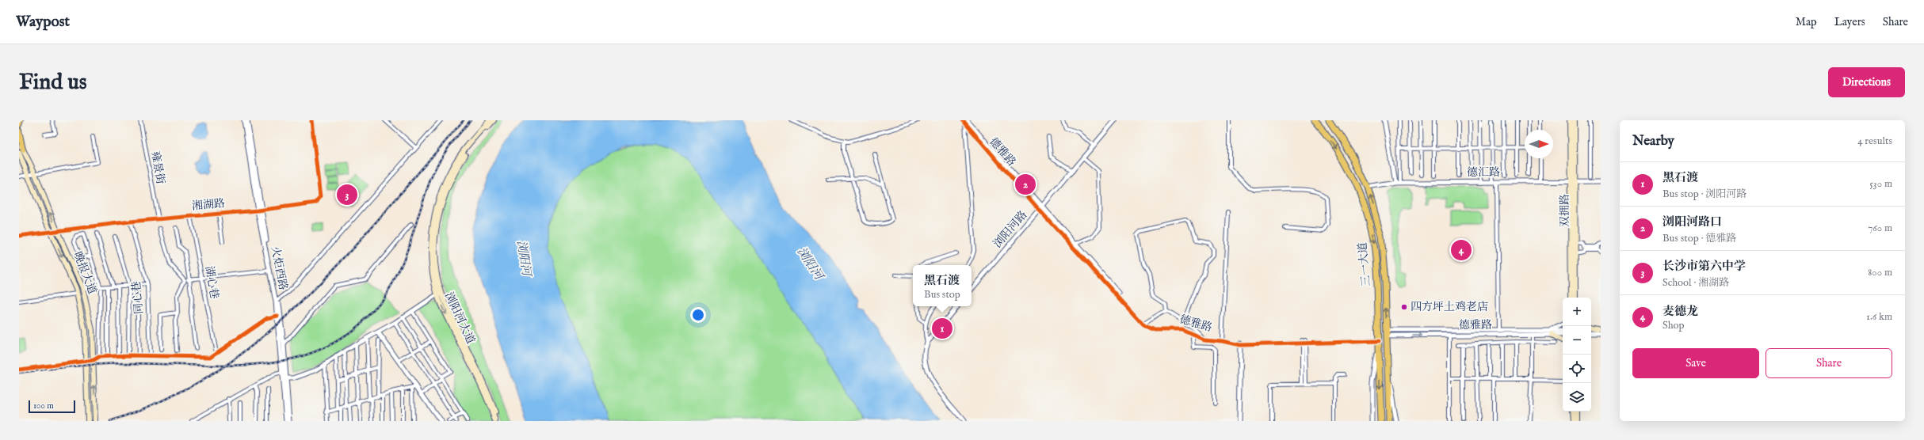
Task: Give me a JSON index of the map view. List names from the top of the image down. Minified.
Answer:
{"streets":{"highway":["三一大道"],"main road":["双拥路","晚报大道","浏阳河大道"],"street":["德雅路","雍景街","德汇路","湘湖路","浏阳河路","火炬西路","湖心巷","同心巷"]},"crossings":[["德雅路","浏阳河路"],["德雅路","三一大道"],["雍景街","湘湖路"],["德汇路","双拥路"],["德汇路","三一大道"],["湘湖路","火炬西路"],["湘湖路","晚报大道"],["湘湖路","湖心巷"],["湘湖路","同心巷"]],"water":["浏阳河"],"places":["四方坪土鸡老店"],"scale_bar":"100 m","north":"right","page":{"header":"Waypost","nav":["Map","Layers","Share"],"buttons":["Directions",["Save","Share"]],"title":"Find us","heading":["Nearby","4 results"],"list":[{"mark":"1","name":"黑石渡","note":"Bus stop · 浏阳河路","value":"530 m"},{"mark":"2","name":"浏阳河路口","note":"Bus stop · 德雅路","value":"760 m"},{"mark":"3","name":"长沙市第六中学","note":"School · 湘湖路","value":"800 m"},{"mark":"4","name":"麦德龙","note":"Shop","value":"1.6 km"}],"pins":["2","3","4","1"],"popup":["黑石渡","Bus stop"],"map_buttons":["+","−"],"scale":"100 m"}}
